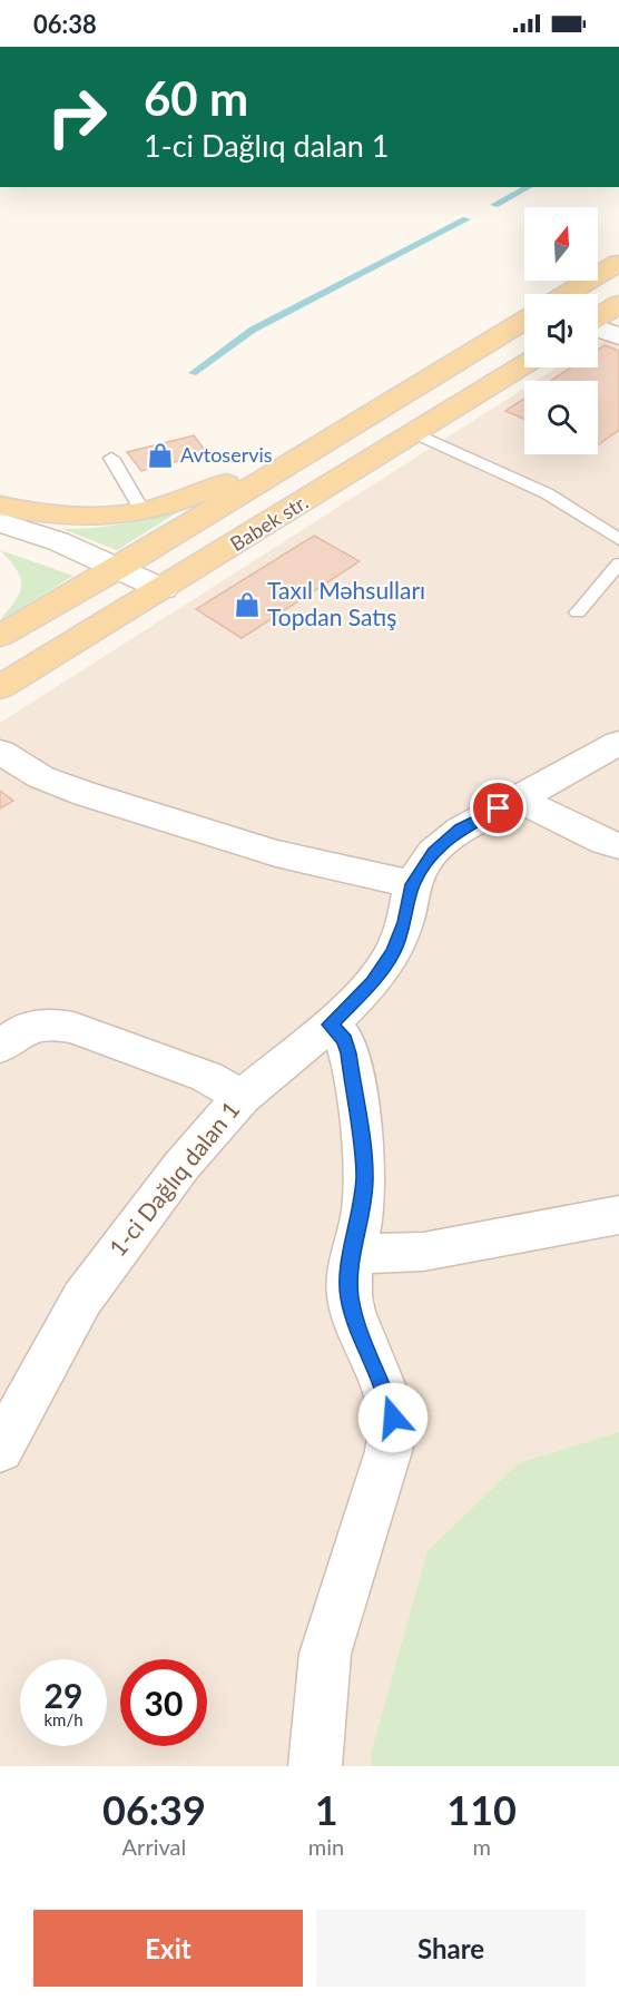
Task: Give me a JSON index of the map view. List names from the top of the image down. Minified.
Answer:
{"streets":{"main road":["Babek str."],"street":["1-ci Dağlıq dalan 1"]},"places":{"shop":["Avtoservis","Taxıl Məhsulları Topdan Satış"]},"north":"top","page":{"status":"06:38","turn":["60 m","1-ci Dağlıq dalan 1"],"speed":"29 km/h","limit":"30","eta":["06:39","Arrival","1","min","110","m"],"buttons":["Exit","Share"]}}
